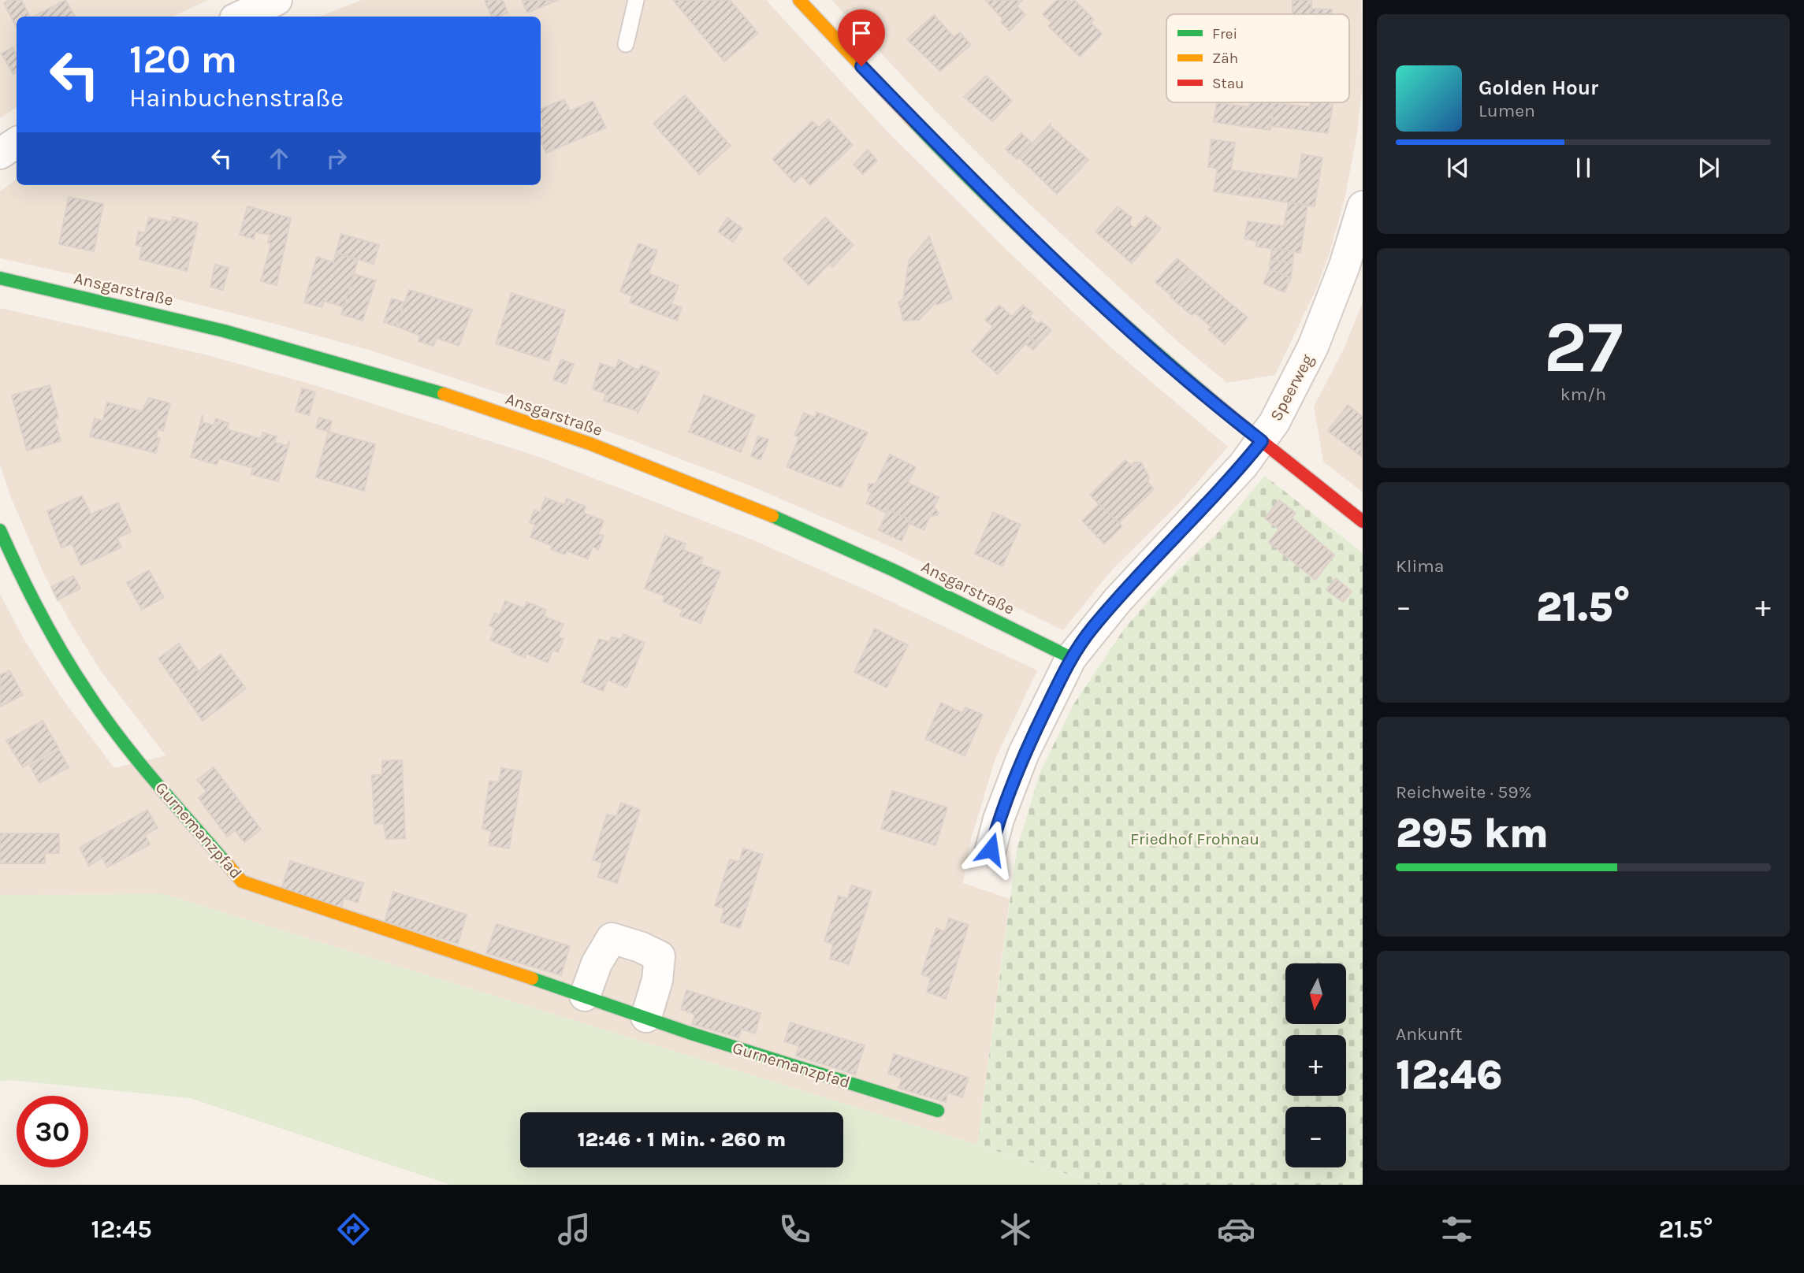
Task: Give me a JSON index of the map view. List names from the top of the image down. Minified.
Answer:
{"streets":{"street":["Ansgarstraße","Speerweg","Gurnemanzpfad"]},"crossings":[["Ansgarstraße","Speerweg"]],"parks":["Friedhof Frohnau"],"legend":["Frei","Zäh","Stau"],"north":"bottom","page":{"turn":["120 m","Hainbuchenstraße"],"song":["Golden Hour","Lumen"],"tile":[["27","km/h"],"Klima",["Reichweite · 59%","295 km"],["Ankunft","12:46"]],"heat":["−","21.5°","+"],"map_buttons":["+","−"],"limit":"30","trip":"12:46 · 1 Min. · 260 m","tabs":["12:45","21.5°"]}}
